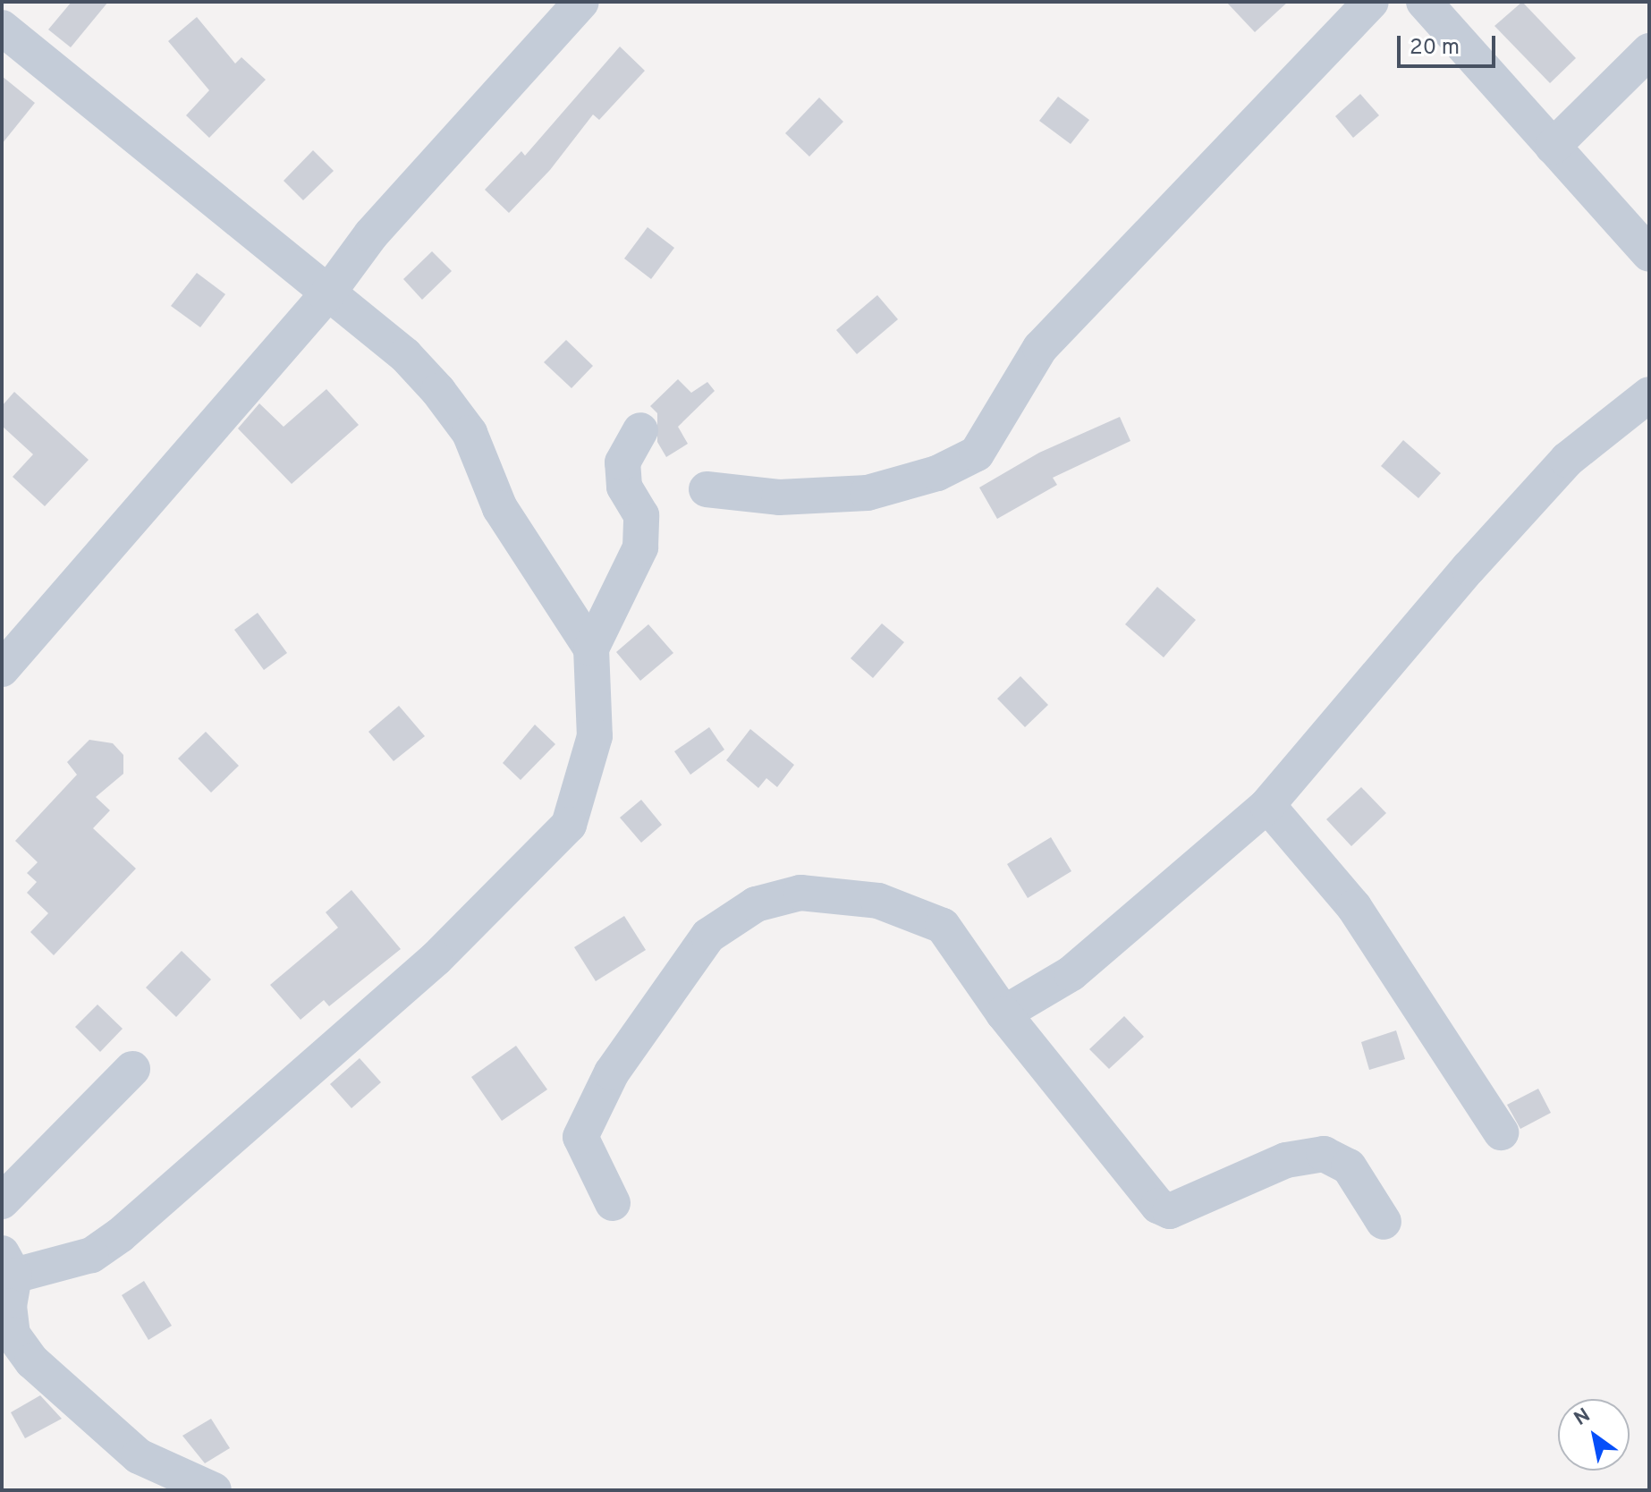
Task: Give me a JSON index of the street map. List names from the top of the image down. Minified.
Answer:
{"scale_bar":"20 m","north":"top left"}
